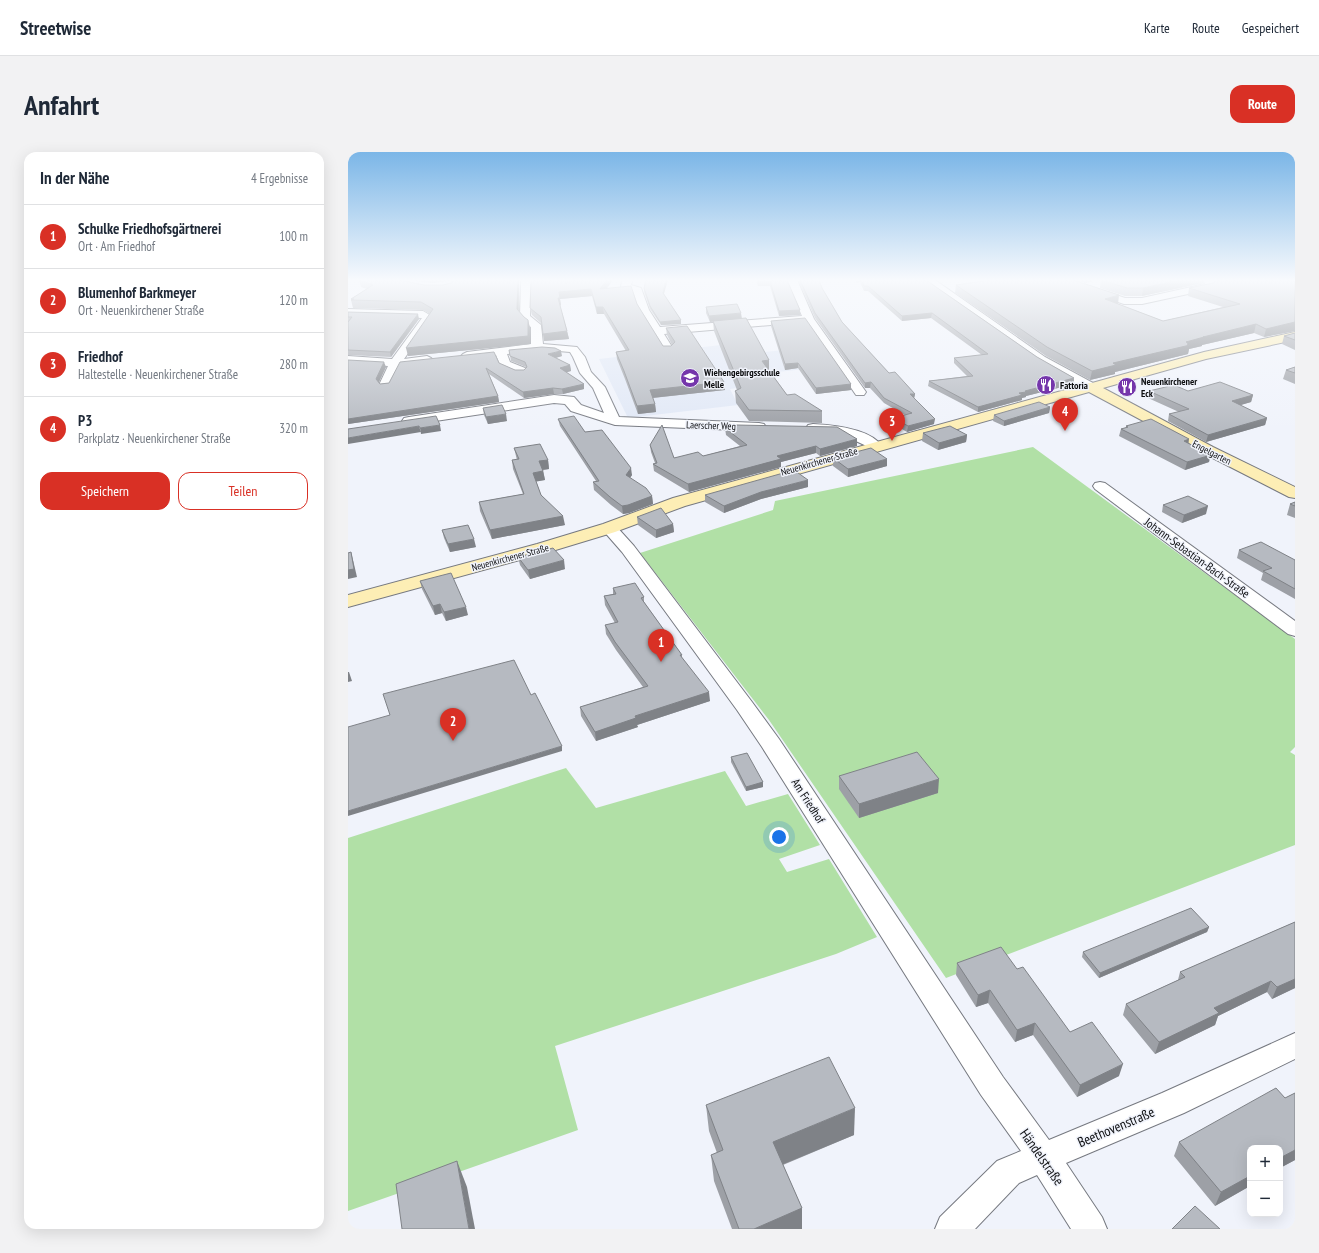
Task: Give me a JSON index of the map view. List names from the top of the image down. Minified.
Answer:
{"streets":{"main road":["Engelgarten","Neuenkirchener Straße"],"street":["Laerscher Weg","Johann-Sebastian-Bach-Straße","Am Friedhof","Beethovenstraße","Händelstraße"]},"crossings":[["Engelgarten","Neuenkirchener Straße"],["Neuenkirchener Straße","Am Friedhof"],["Am Friedhof","Händelstraße"],["Beethovenstraße","Händelstraße"]],"places":{"school or university":["Wiehengebirgsschule Melle"],"restaurant":["Fattoria","Neuenkirchener Eck"]},"page":{"header":"Streetwise","nav":["Karte","Route","Gespeichert"],"buttons":["Route",["Speichern","Teilen"]],"title":"Anfahrt","heading":["In der Nähe","4 Ergebnisse"],"list":[{"mark":"1","name":"Schulke Friedhofsgärtnerei","note":"Ort · Am Friedhof","value":"100 m"},{"mark":"2","name":"Blumenhof Barkmeyer","note":"Ort · Neuenkirchener Straße","value":"120 m"},{"mark":"3","name":"Friedhof","note":"Haltestelle · Neuenkirchener Straße","value":"280 m"},{"mark":"4","name":"P3","note":"Parkplatz · Neuenkirchener Straße","value":"320 m"}],"pins":["4","3","1","2"],"map_buttons":["+","−"]}}
